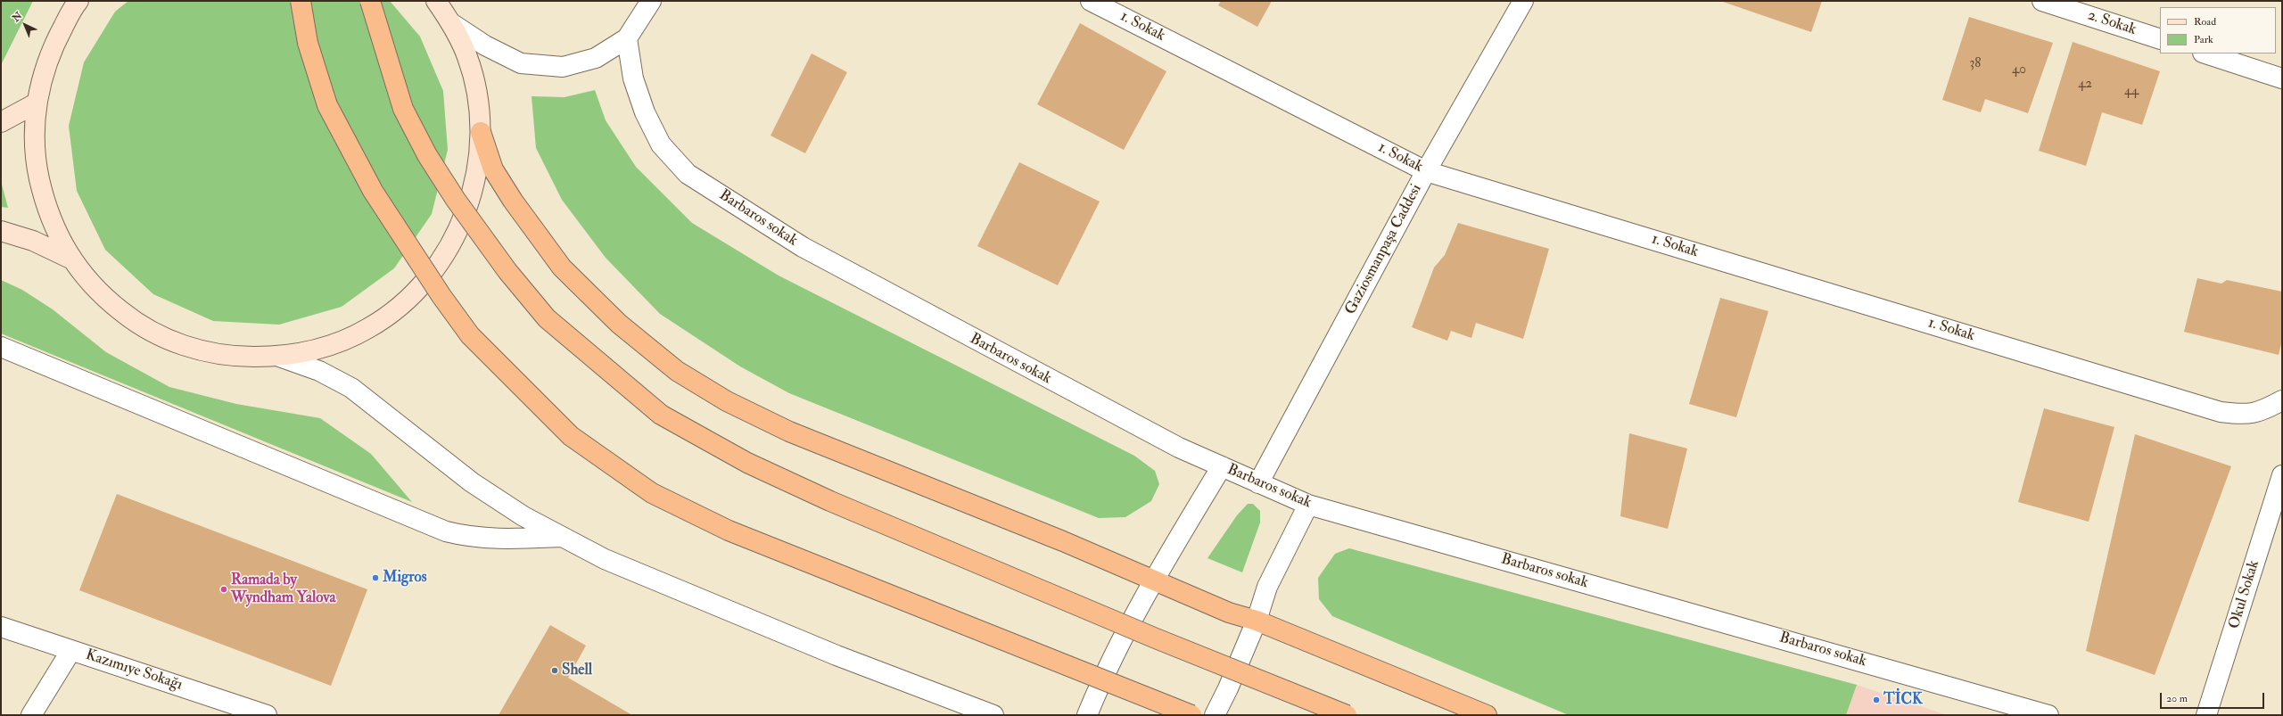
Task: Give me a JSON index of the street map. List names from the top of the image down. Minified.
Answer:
{"streets":{"street":["2. Sokak","1. Sokak","Barbaros sokak","Gaziosmanpaşa Caddesi","Okul Sokak","Kazımıye Sokağı"]},"crossings":[["1. Sokak","Gaziosmanpaşa Caddesi"],["Barbaros sokak","Gaziosmanpaşa Caddesi"]],"places":["Migros","Ramada by Wyndham Yalova","Shell","TİCK"],"house_numbers":["38","40","42","44"],"legend":["Road","Park"],"scale_bar":"20 m","north":"top left"}
